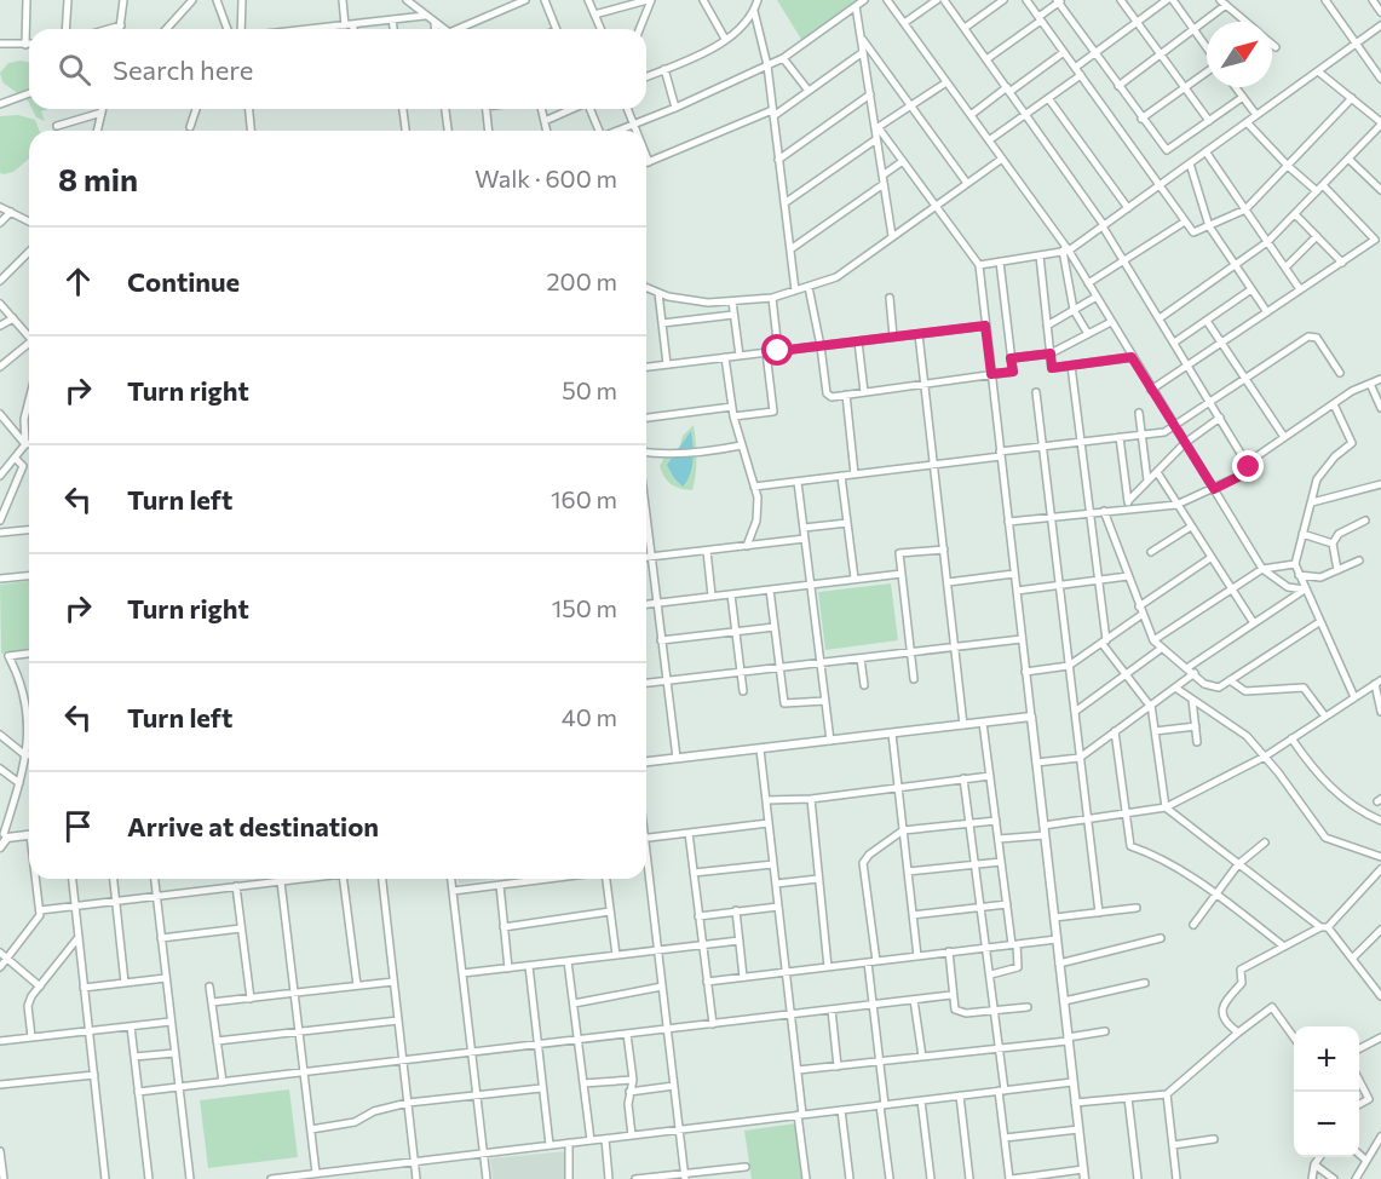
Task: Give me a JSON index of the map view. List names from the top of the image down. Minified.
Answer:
{"north":"top right","page":{"search":"Search here","heading":["8 min","Walk · 600 m"],"list":[["Continue","200 m"],["Turn right","50 m"],["Turn left","160 m"],["Turn right","150 m"],["Turn left","40 m"],"Arrive at destination"],"map_buttons":["+","−"]}}
